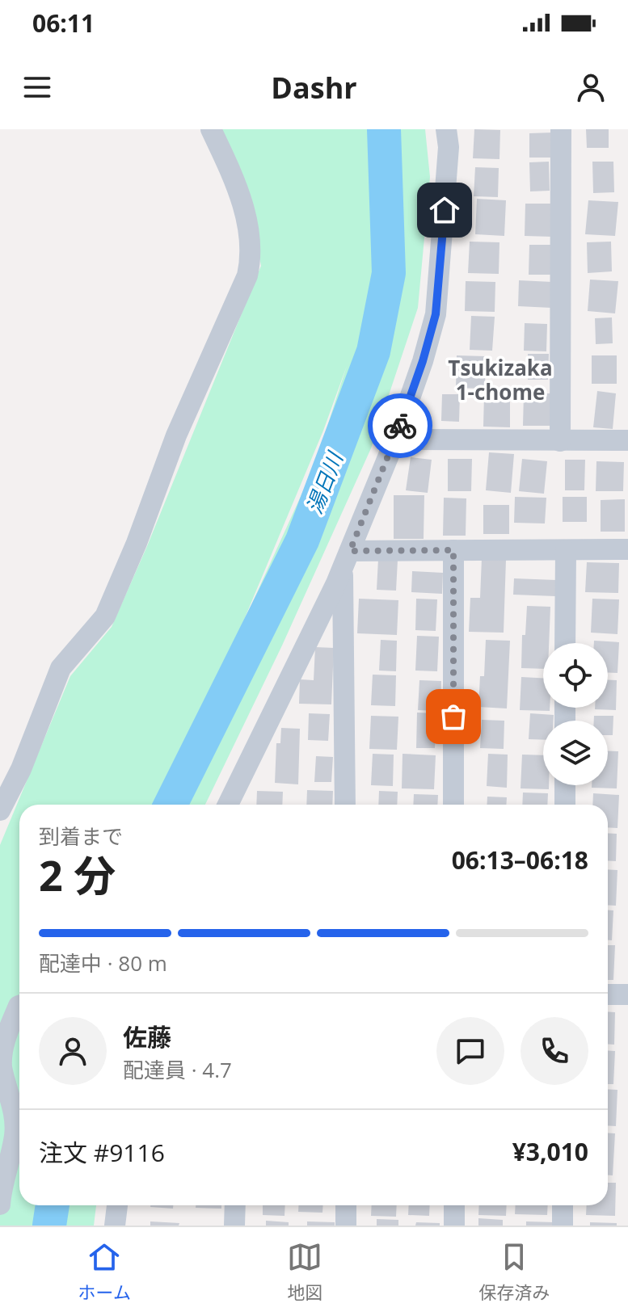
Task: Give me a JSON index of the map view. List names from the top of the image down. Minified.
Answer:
{"districts":["Tsukizaka 1-chome"],"water":["湯日川"],"page":{"status":"06:11","header":"Dashr","heading":["2 分","到着まで","06:13–06:18"],"panel":["佐藤","配達員 · 4.7","注文 #9116","¥3,010"],"bar":"配達中 · 80 m","tabs":["ホーム","地図","保存済み"]}}
